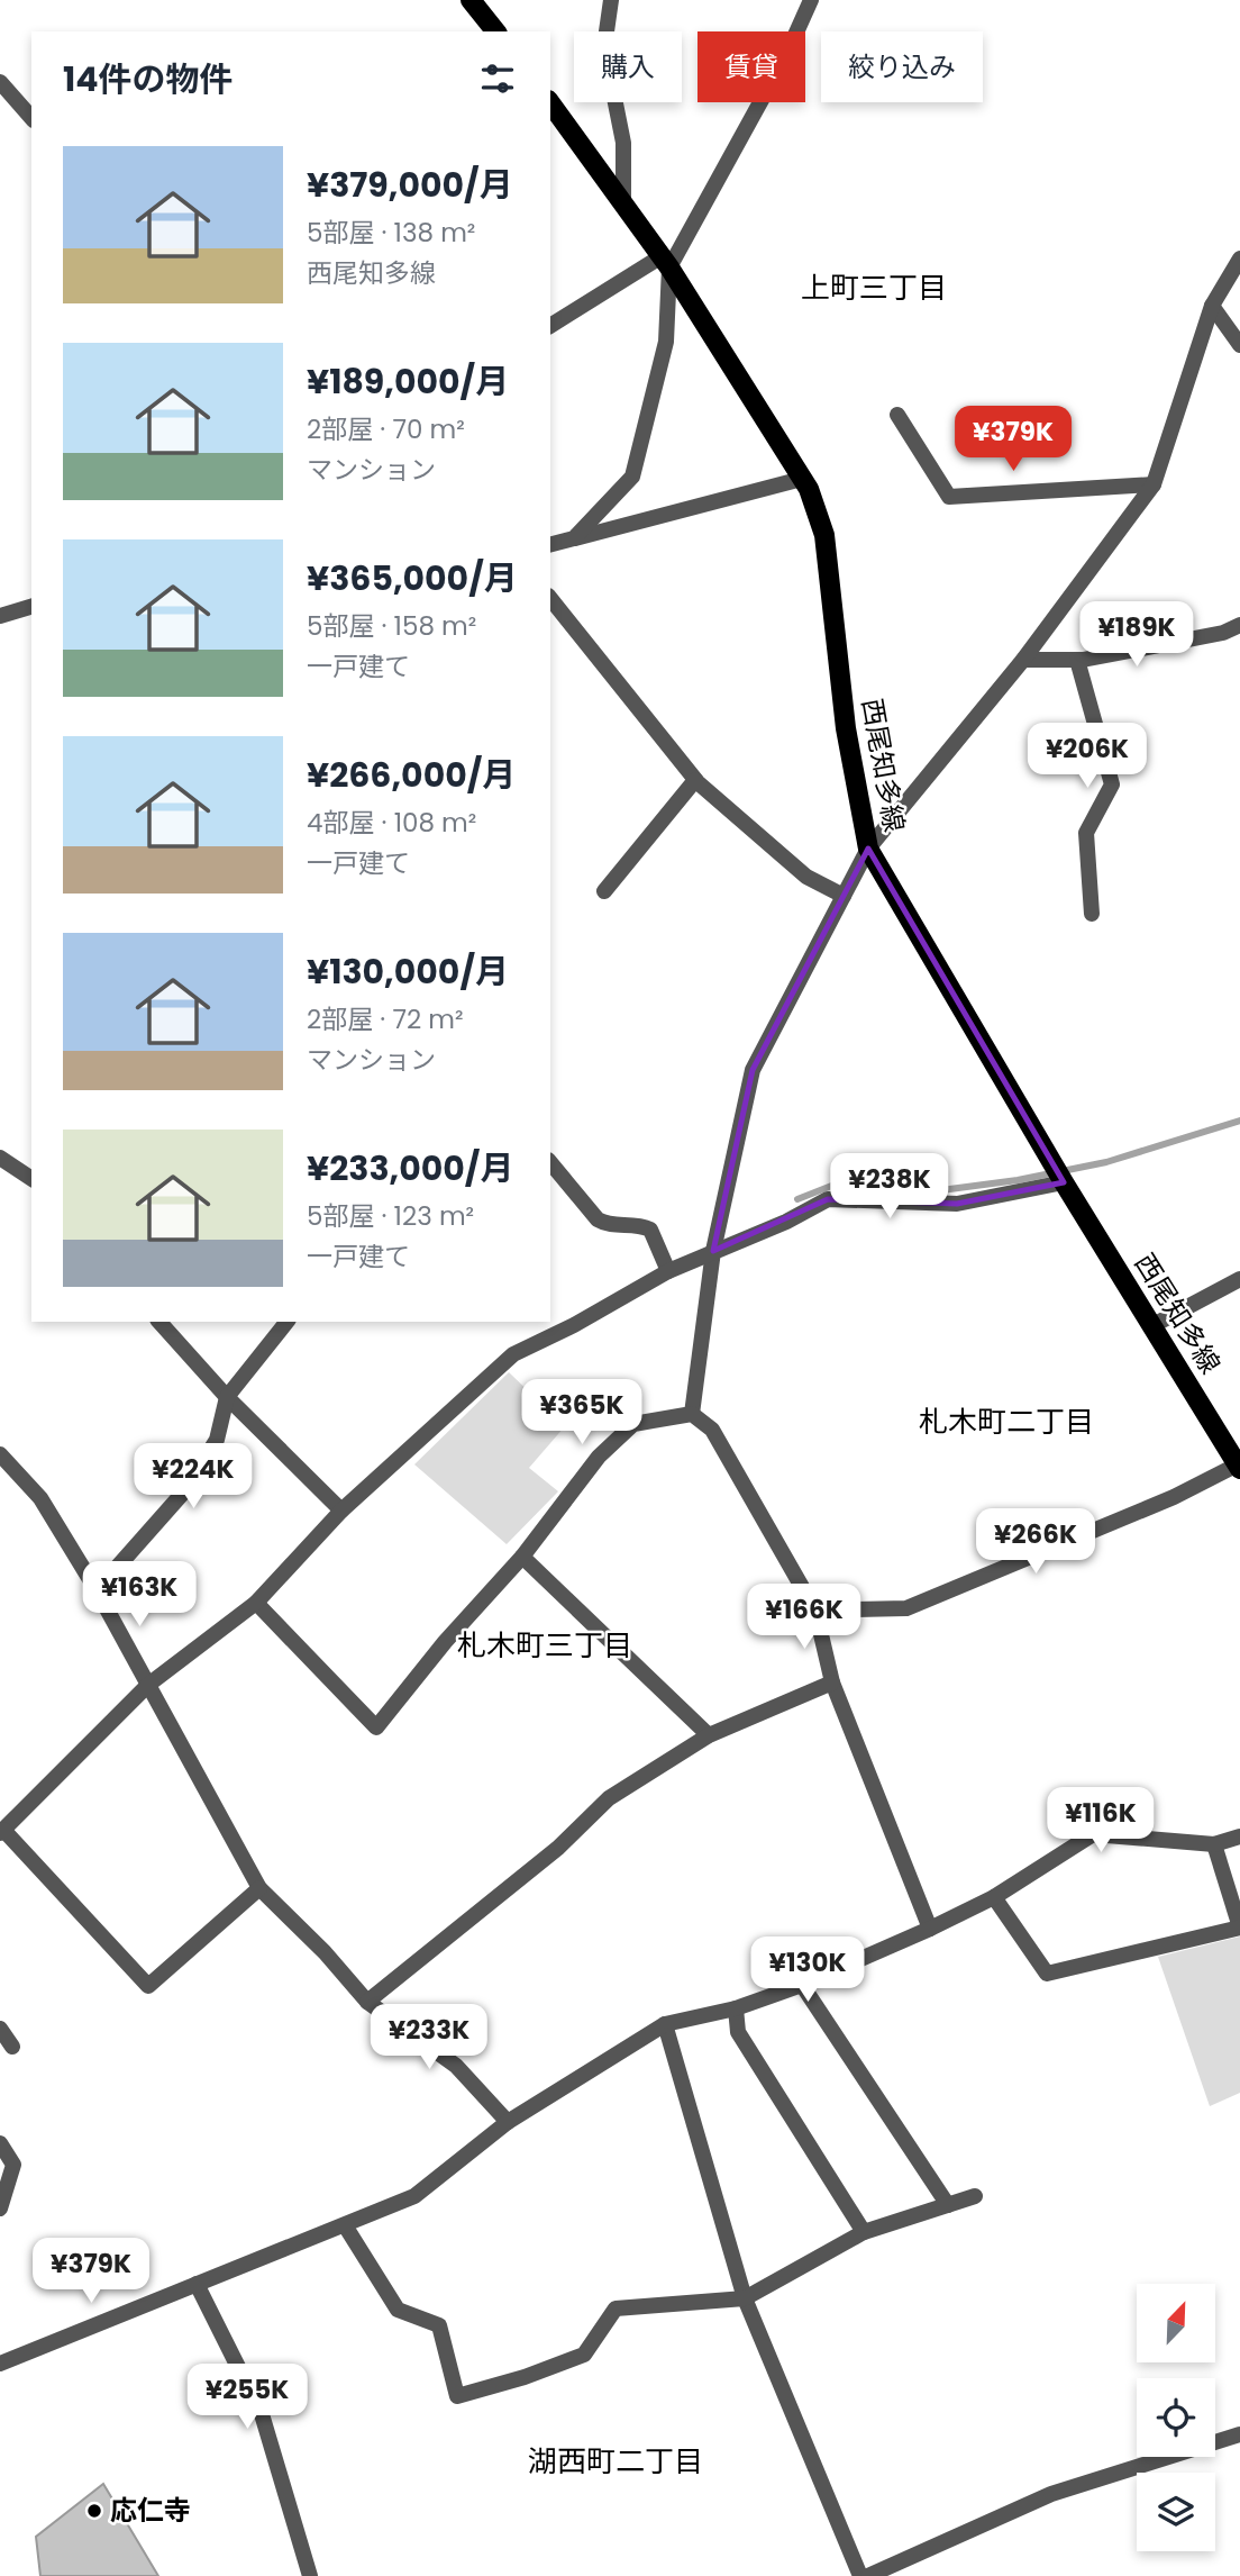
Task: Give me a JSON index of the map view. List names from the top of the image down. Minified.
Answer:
{"streets":{"main road":["西尾知多線"]},"districts":["上町三丁目","札木町二丁目","札木町三丁目","湖西町二丁目"],"places":["応仁寺"],"north":"top right","page":{"chip":["購入","賃貸","絞り込み"],"heading":"14件の物件","list":[{"name":"¥379,000/月","note":"5部屋 · 138 m² · 西尾知多線"},{"name":"¥189,000/月","note":"2部屋 · 70 m² · マンション"},{"name":"¥365,000/月","note":"5部屋 · 158 m² · 一戸建て"},{"name":"¥266,000/月","note":"4部屋 · 108 m² · 一戸建て"},{"name":"¥130,000/月","note":"2部屋 · 72 m² · マンション"},{"name":"¥233,000/月","note":"5部屋 · 123 m² · 一戸建て"}],"price":["¥379K","¥189K","¥206K","¥238K","¥365K","¥224K","¥266K","¥163K","¥166K","¥116K","¥130K","¥233K","¥379K","¥255K"]}}
